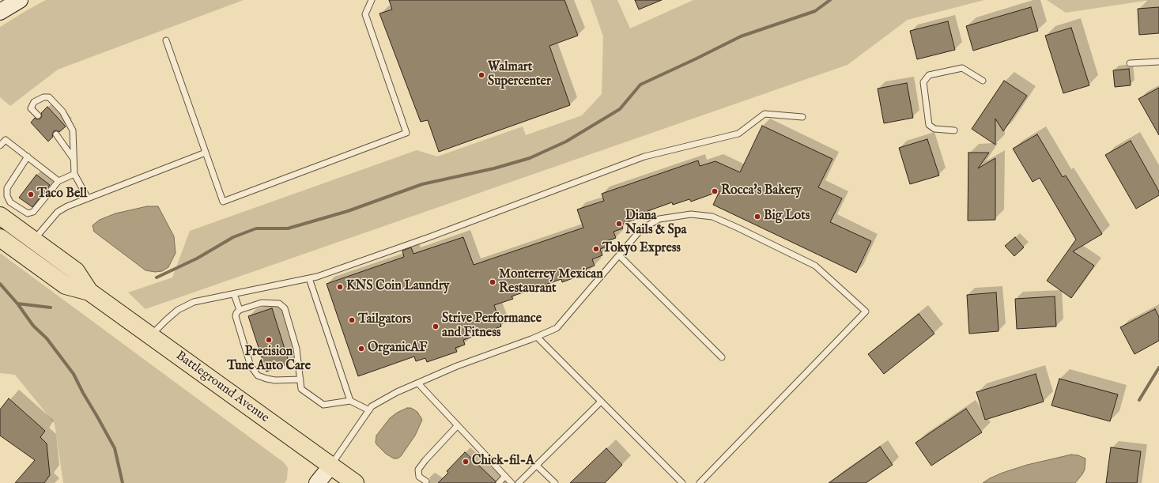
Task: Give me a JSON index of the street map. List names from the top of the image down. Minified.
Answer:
{"streets":{"main road":["Battleground Avenue"]},"places":["Walmart Supercenter","Rocca's Bakery","Taco Bell","Big Lots","Diana Nails & Spa","Tokyo Express","Monterrey Mexican Restaurant","KNS Coin Laundry","Tailgators","Strive Performance and Fitness","Precision Tune Auto Care","OrganicAF","Chick-fil-A"]}
